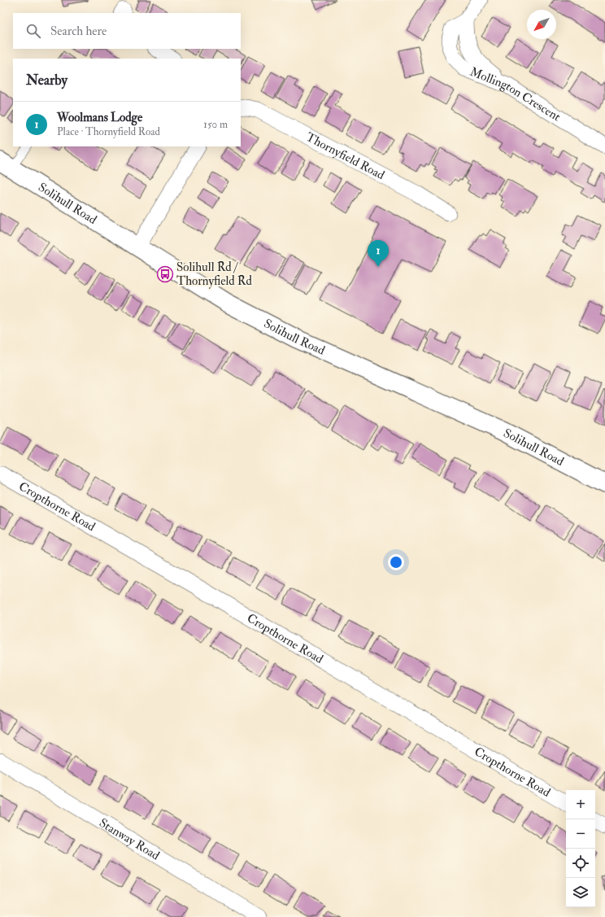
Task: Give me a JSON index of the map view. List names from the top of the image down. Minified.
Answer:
{"streets":{"street":["Mollington Crescent","Thornyfield Road","Solihull Road","Cropthorne Road","Stanway Road"]},"places":{"bus stop":["Solihull Rd / Thornyfield Rd"]},"north":"bottom left","page":{"search":"Search here","heading":"Nearby","list":[{"mark":"1","name":"Woolmans Lodge","note":"Place · Thornyfield Road","value":"150 m"}],"pins":"1","map_buttons":["+","−"]}}
